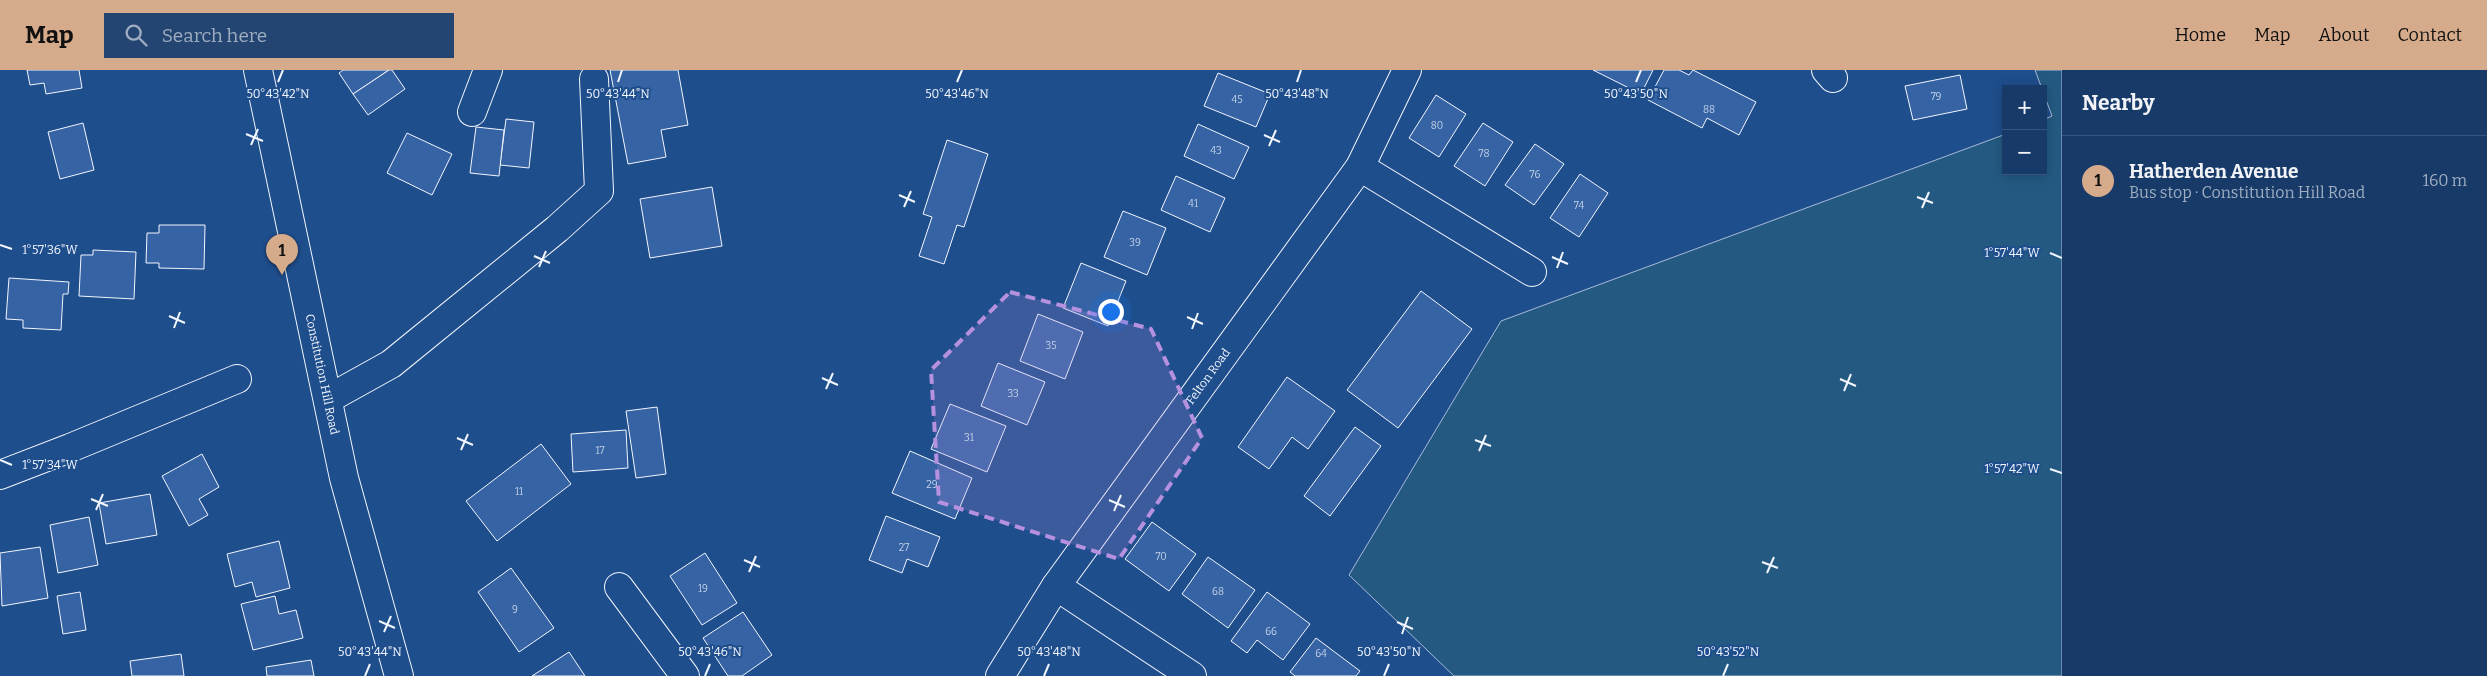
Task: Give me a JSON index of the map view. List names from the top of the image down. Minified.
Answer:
{"streets":{"street":["Constitution Hill Road","Felton Road"]},"house_numbers":["79","45","88","80","43","78","76","41","74","39","35","33","31","17","29","11","27","70","19","68","9","66","64"],"page":{"header":"Map","search":"Search here","nav":["Home","Map","About","Contact"],"heading":"Nearby","map_buttons":["+","−"],"list":[{"mark":"1","name":"Hatherden Avenue","note":"Bus stop · Constitution Hill Road","value":"160 m"}],"pins":"1"},"coordinates":["50°43'42\"N","50°43'44\"N","50°43'46\"N","50°43'48\"N","50°43'50\"N","1°57'36\"W","1°57'44\"W","1°57'34\"W","1°57'42\"W","50°43'52\"N"]}
